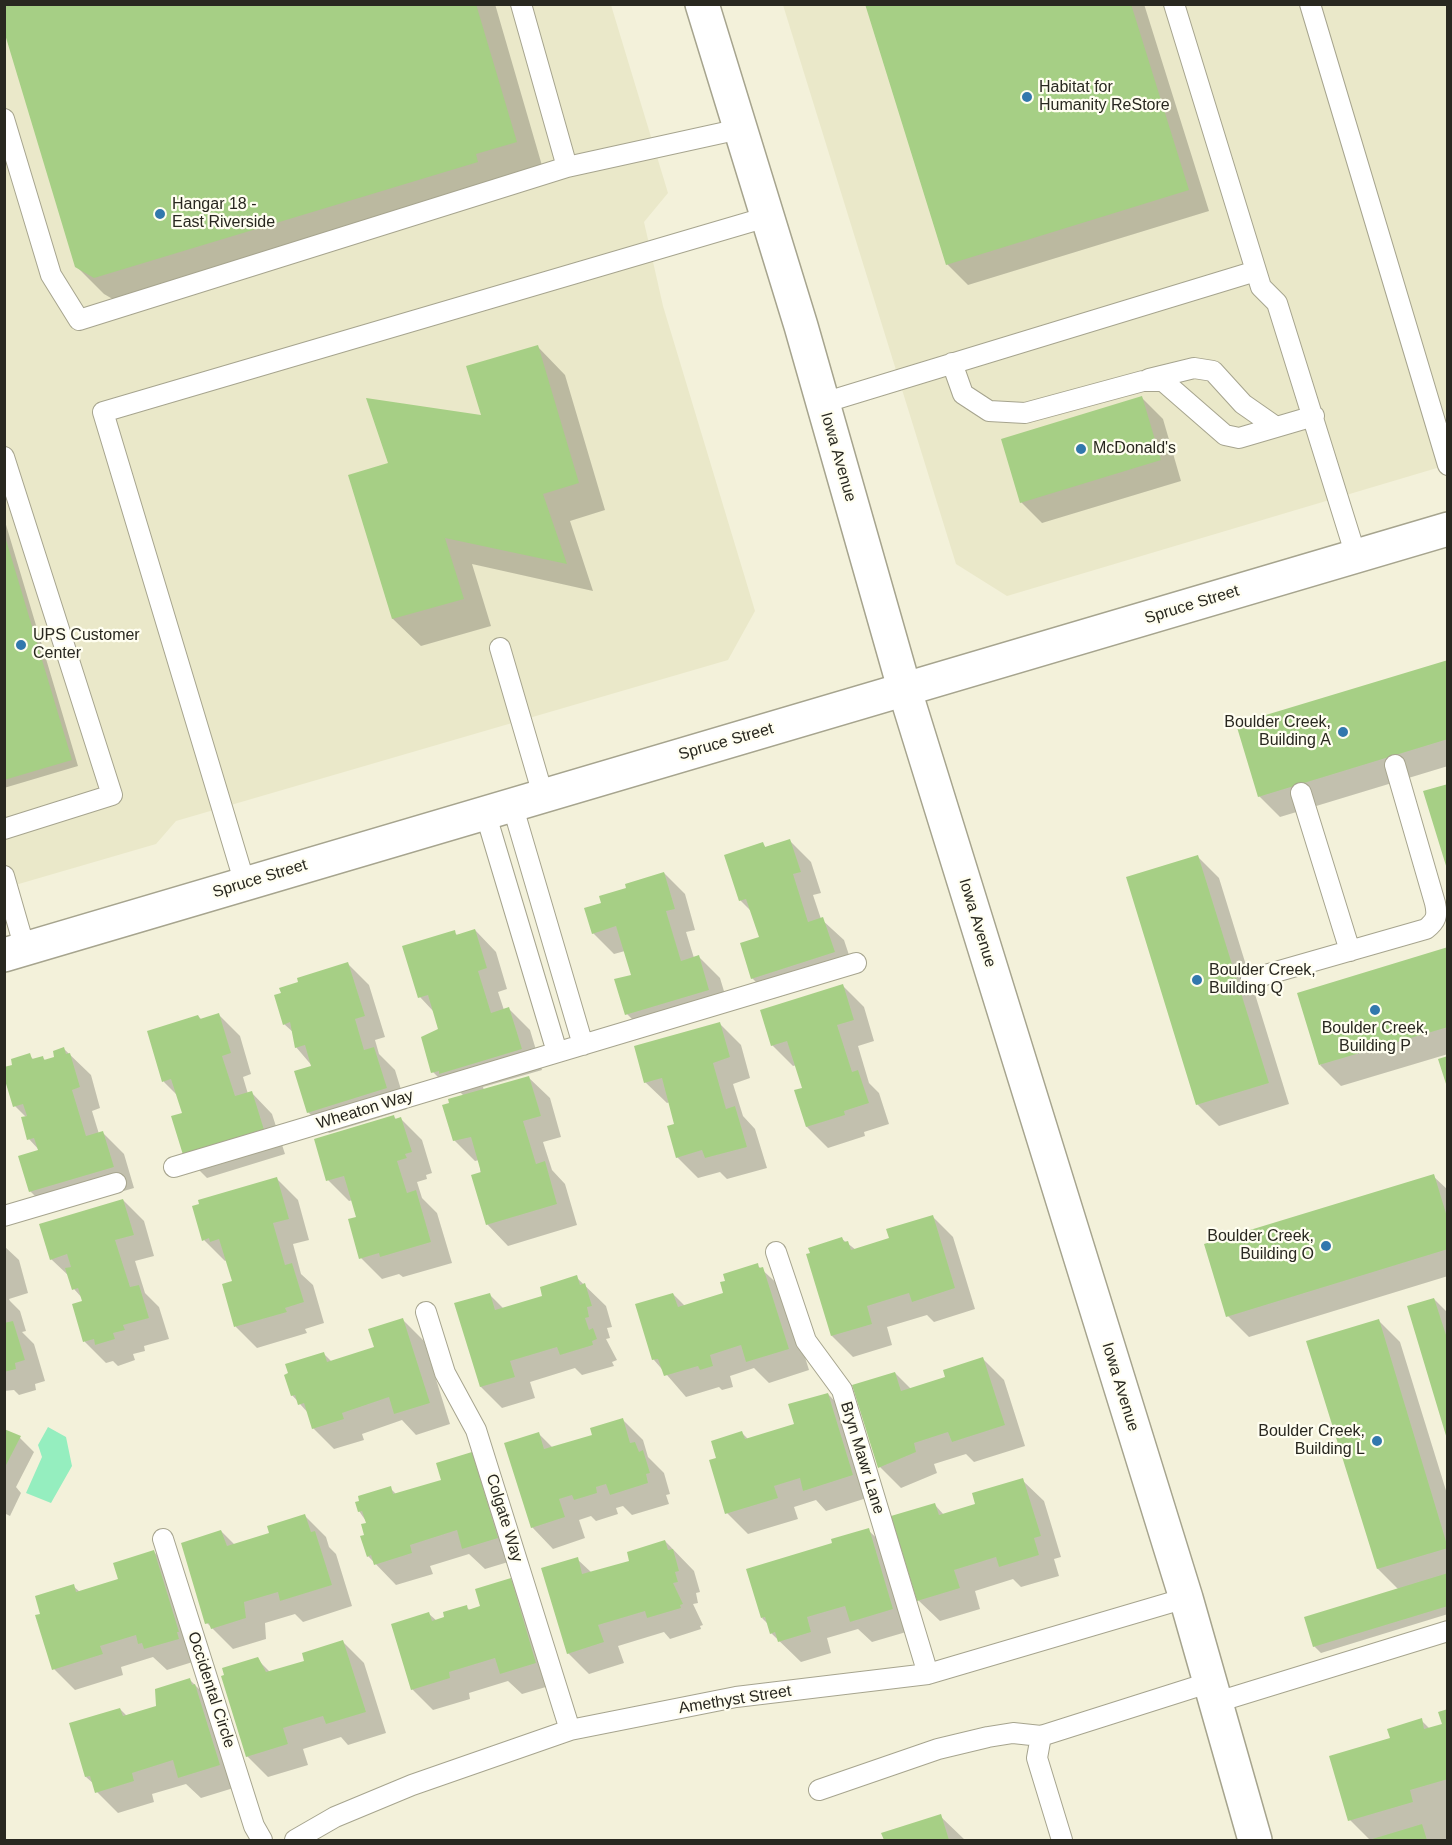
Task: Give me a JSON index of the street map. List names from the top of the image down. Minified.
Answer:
{"streets":{"main road":["Iowa Avenue","Spruce Street"],"lane":["Wheaton Way","Bryn Mawr Lane","Colgate Way","Occidental Circle","Amethyst Street"]},"crossings":[["Iowa Avenue","Spruce Street"],["Iowa Avenue","Amethyst Street"],["Bryn Mawr Lane","Amethyst Street"],["Colgate Way","Amethyst Street"]],"places":["Habitat for Humanity ReStore","Hangar 18 - East Riverside","McDonald's","UPS Customer Center","Boulder Creek, Building A","Boulder Creek, Building Q","Boulder Creek, Building P","Boulder Creek, Building O","Boulder Creek, Building L"]}
